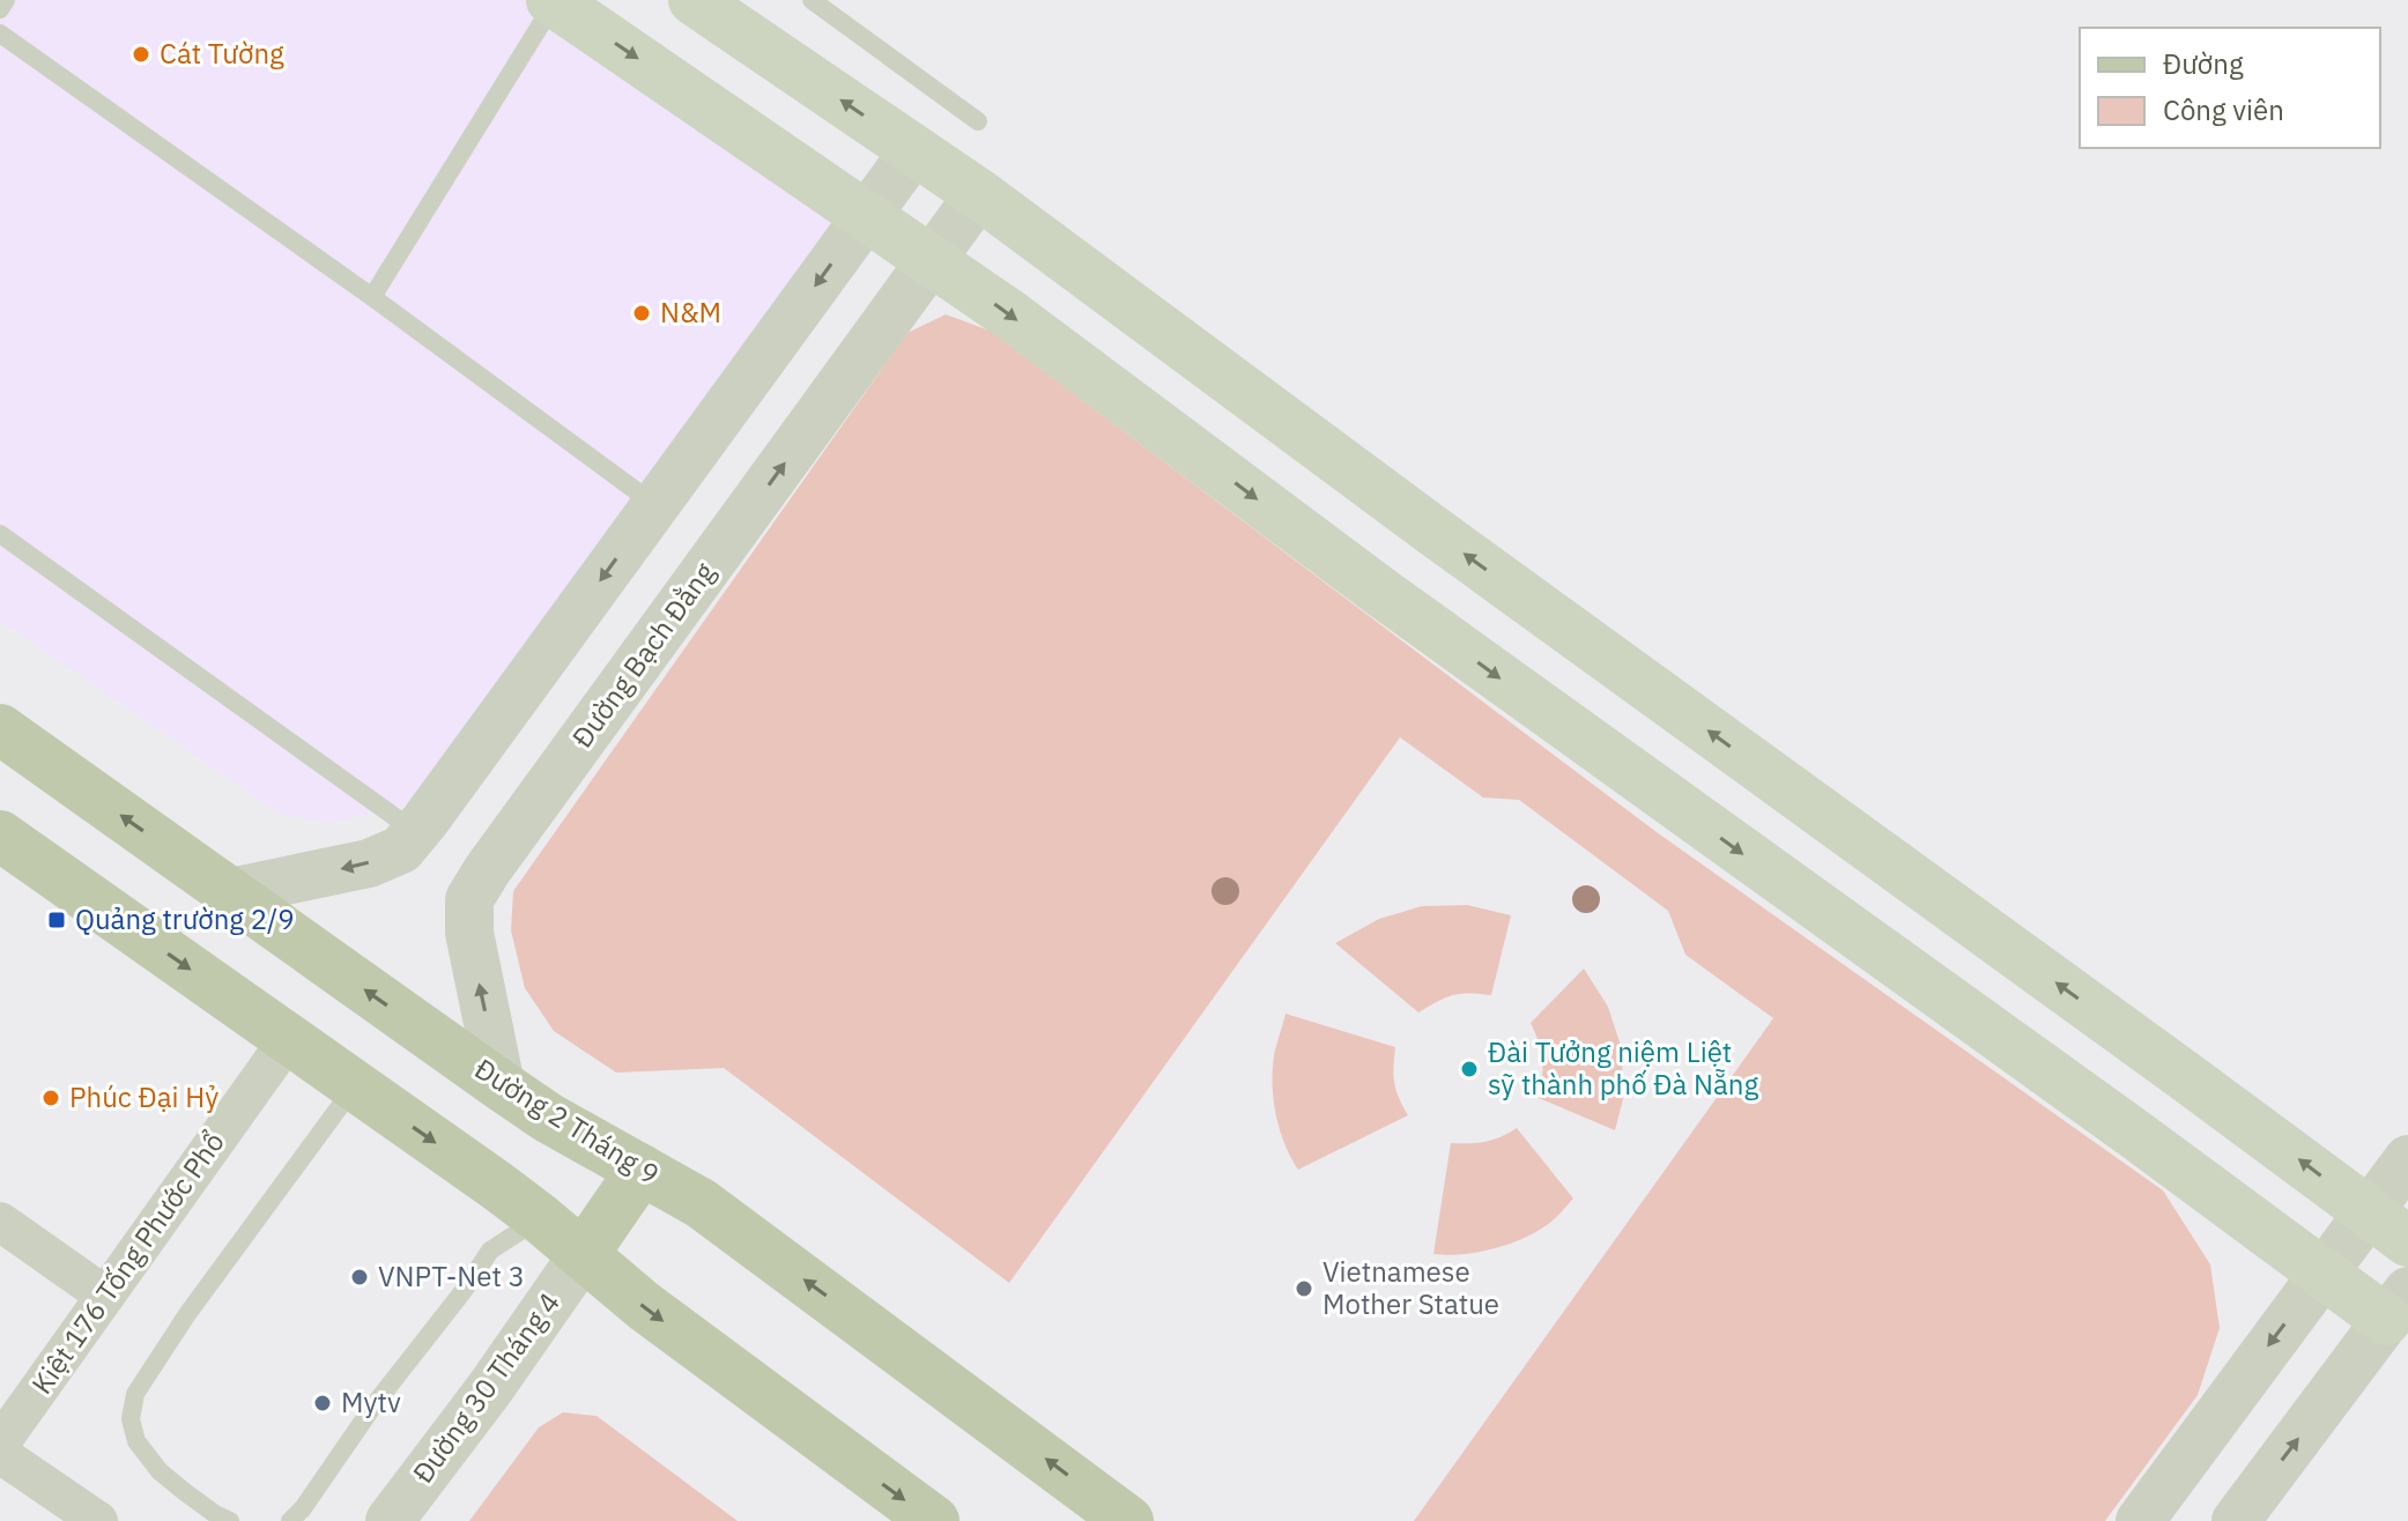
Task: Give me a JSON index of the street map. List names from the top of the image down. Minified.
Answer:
{"streets":{"main road":["Đường 2 Tháng 9"],"street":["Đường Bạch Đằng","Kiệt 176 Tống Phước Phổ","Đường 30 Tháng 4"]},"crossings":[["Đường Bạch Đằng","Đường 2 Tháng 9"]],"places":{"other":["Cát Tường","N&M","Đài Tưởng niệm Liệt sỹ thành phố Đà Nẵng","Phúc Đại Hỷ","VNPT-Net 3","Vietnamese Mother Statue","Mytv"],"transit":["Quảng trường 2/9"]},"legend":["Đường","Công viên"]}
